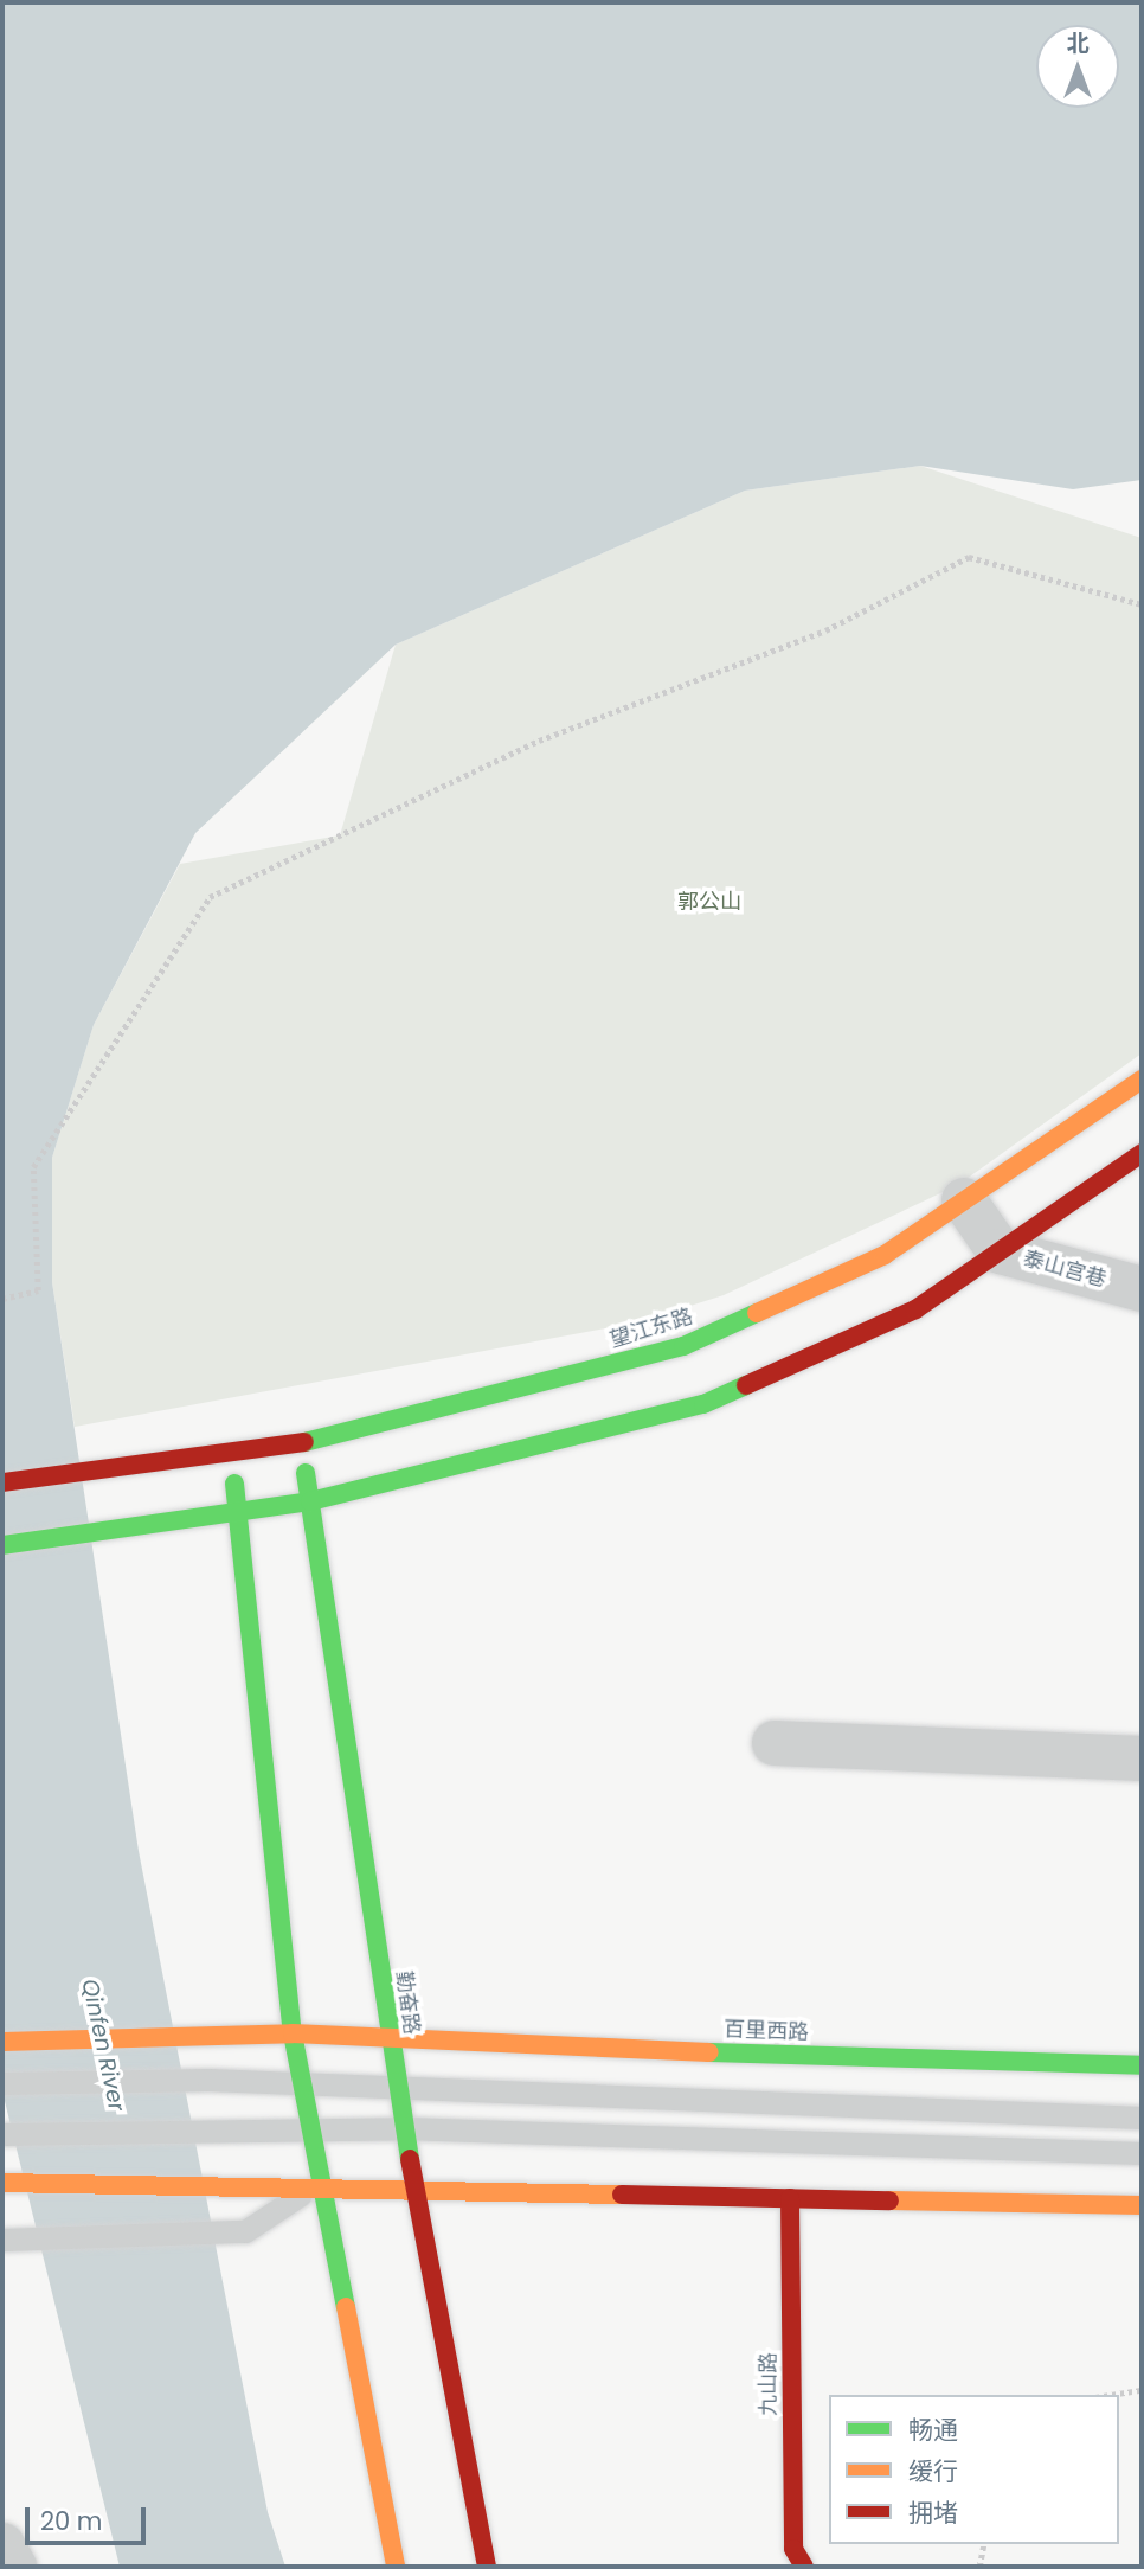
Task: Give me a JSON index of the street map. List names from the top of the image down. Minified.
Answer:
{"streets":{"main road":["望江东路","勤奋路","百里西路","九山路"],"street":["泰山宫巷"]},"crossings":[["泰山宫巷","望江东路"],["望江东路","勤奋路"],["勤奋路","百里西路"]],"water":["Qinfen River"],"parks":["郭公山"],"legend":["畅通","缓行","拥堵"],"scale_bar":"20 m","north":"top"}
